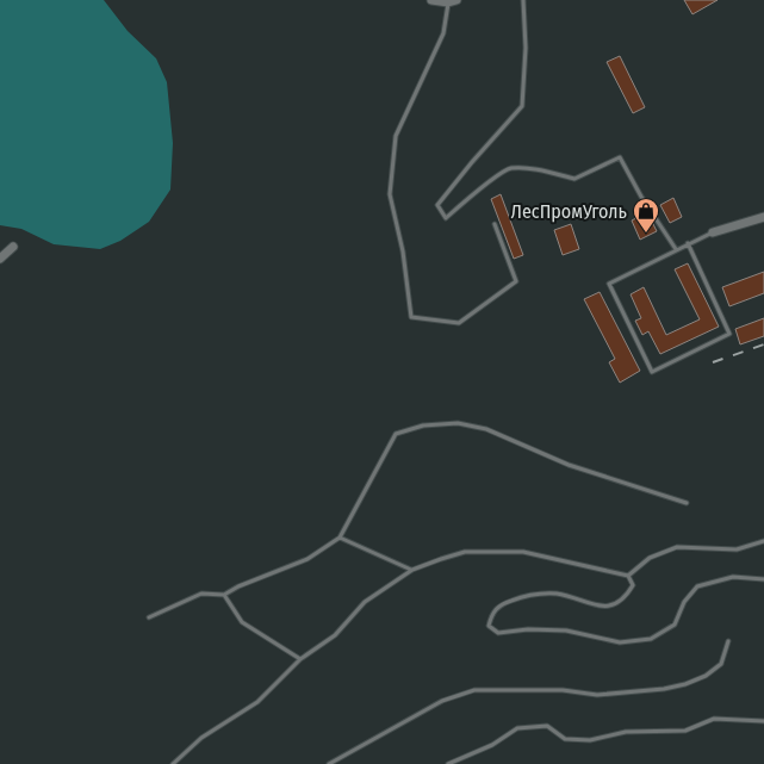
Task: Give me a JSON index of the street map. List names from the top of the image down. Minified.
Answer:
{"places":{"shop":["ЛесПромУголь"]}}
